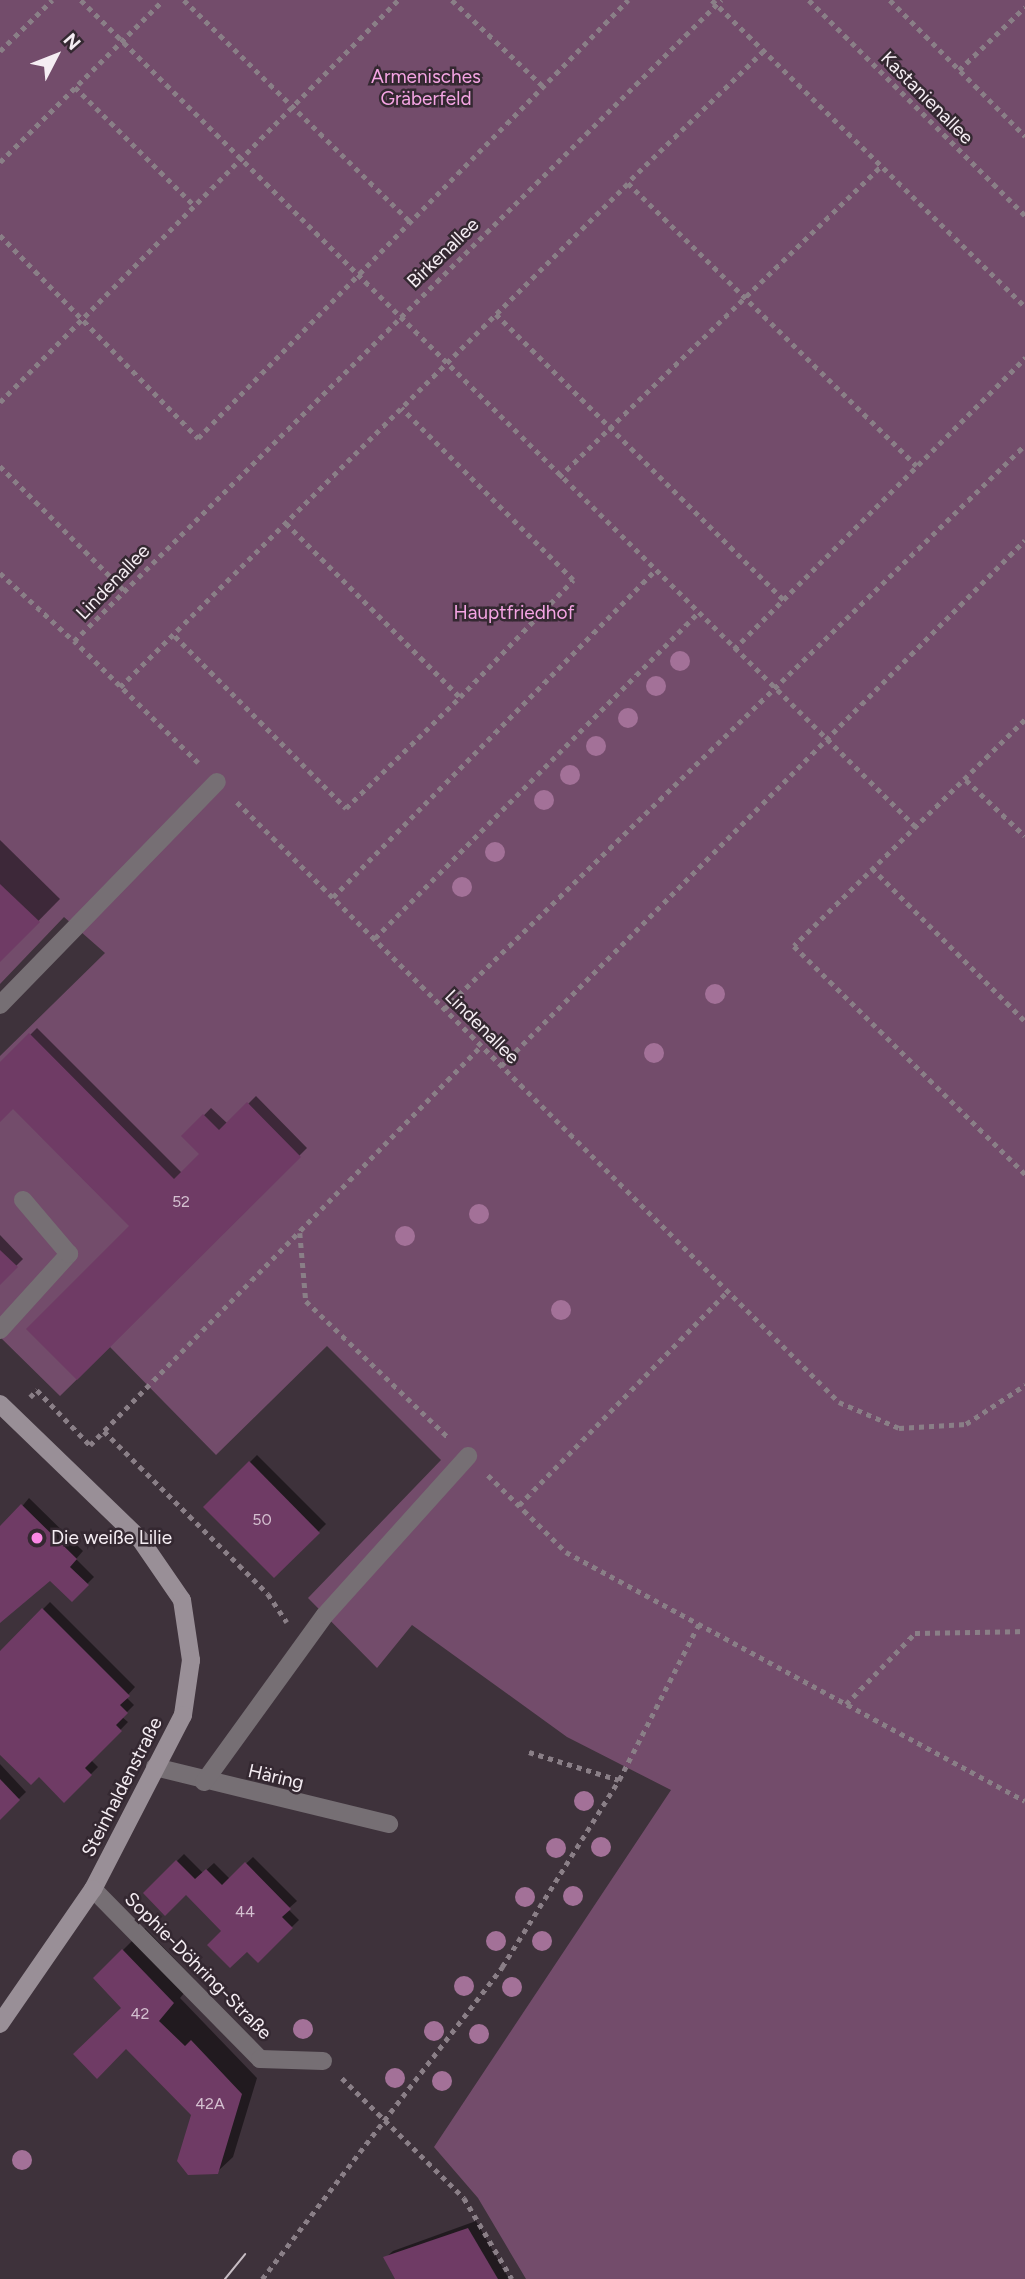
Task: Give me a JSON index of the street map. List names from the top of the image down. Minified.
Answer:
{"streets":{"street":["Häring","Steinhaldenstraße","Sophie-Döhring-Straße"],"path":["Kastanienallee","Birkenallee","Lindenallee"]},"crossings":[["Birkenallee","Lindenallee"],["Häring","Steinhaldenstraße"],["Steinhaldenstraße","Sophie-Döhring-Straße"]],"parks":["Armenisches Gräberfeld","Hauptfriedhof"],"places":["Die weiße Lilie"],"house_numbers":["52","50","44","42","42A"],"north":"top right"}
